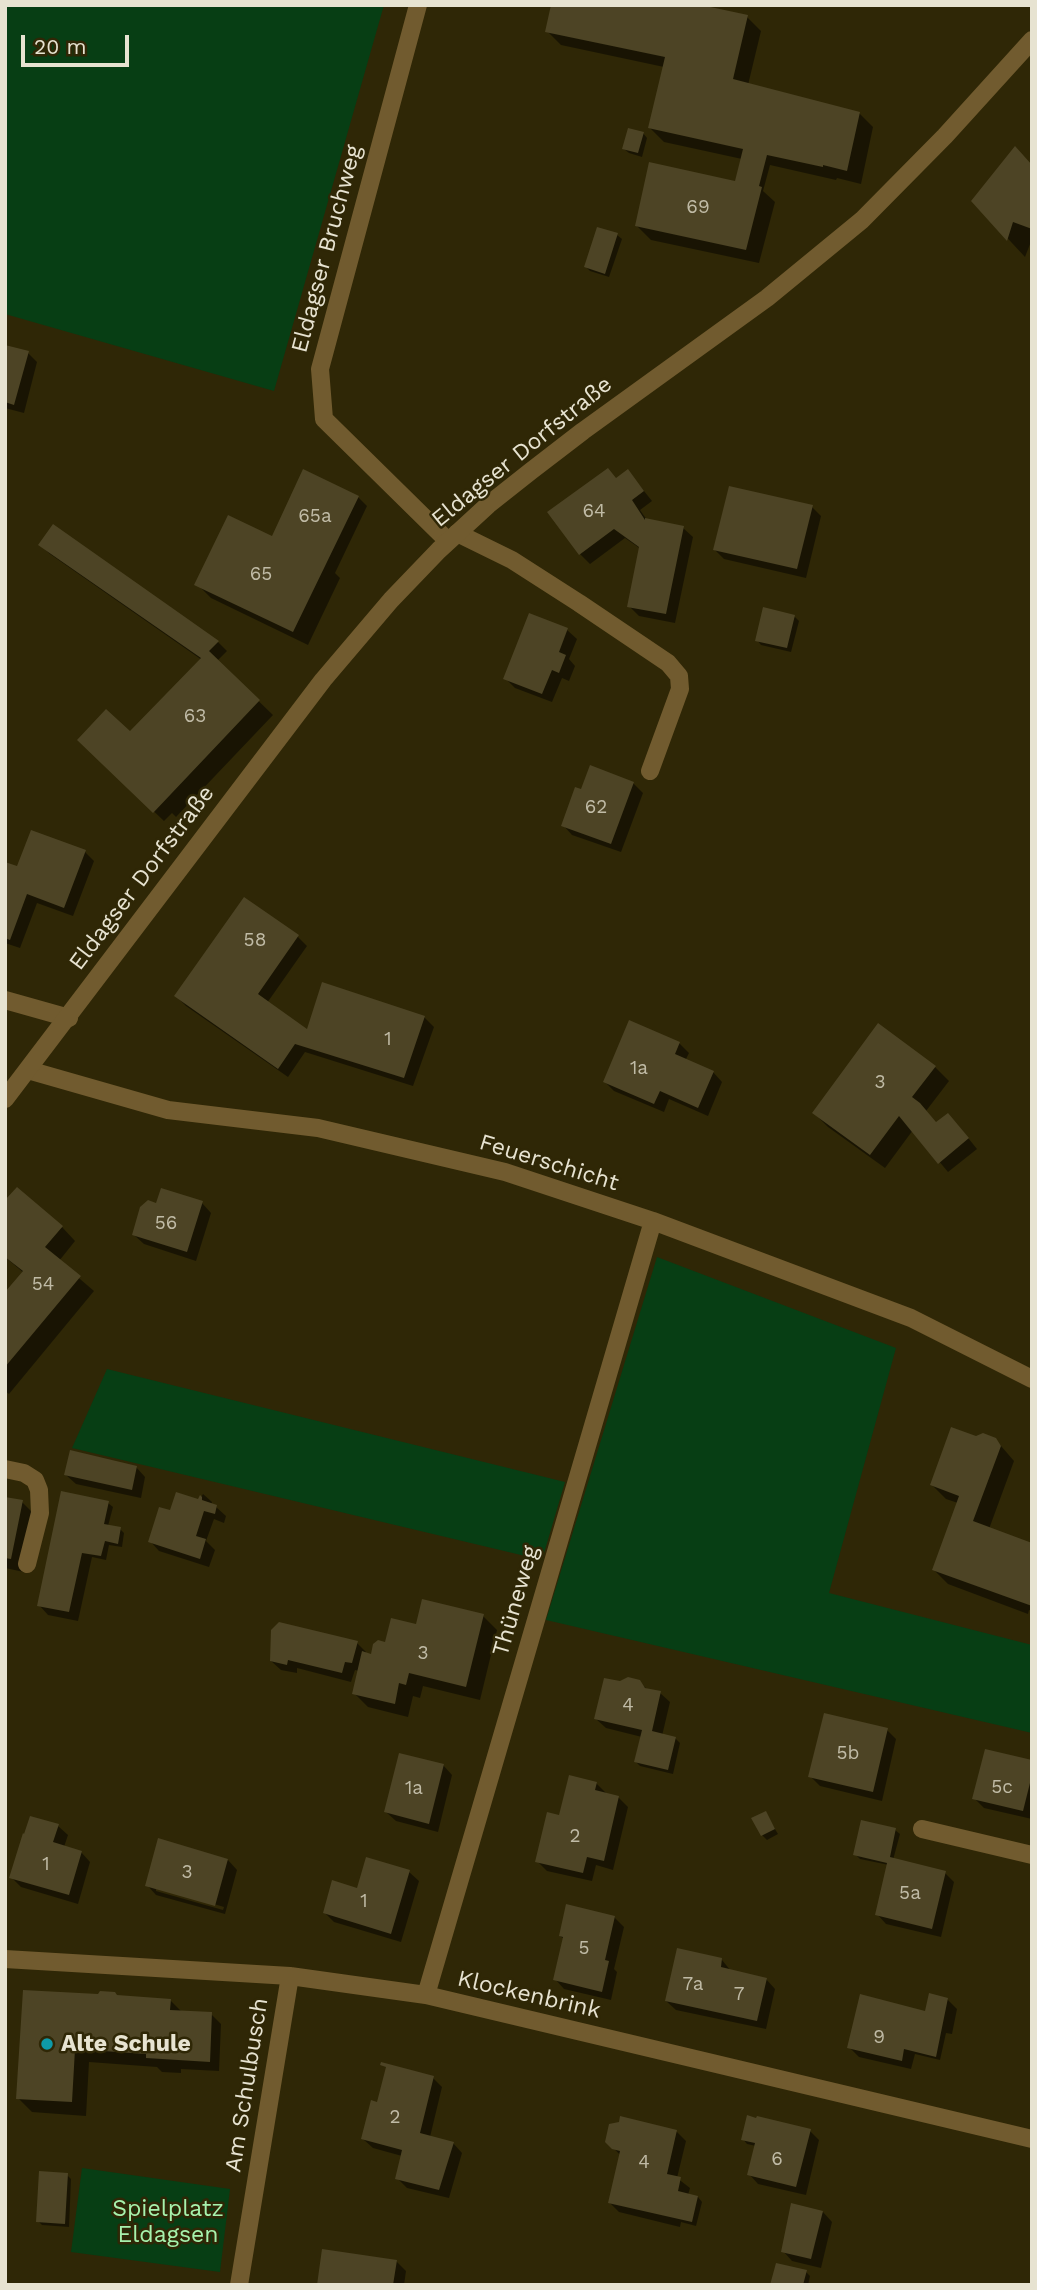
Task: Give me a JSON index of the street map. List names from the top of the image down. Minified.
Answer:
{"streets":{"street":["Eldagser Bruchweg","Eldagser Dorfstraße","Feuerschicht","Thüneweg","Klockenbrink","Am Schulbusch"]},"crossings":[["Eldagser Bruchweg","Eldagser Dorfstraße"],["Eldagser Dorfstraße","Feuerschicht"],["Feuerschicht","Thüneweg"],["Thüneweg","Klockenbrink"],["Klockenbrink","Am Schulbusch"]],"parks":["Spielplatz Eldagsen"],"places":["Alte Schule"],"house_numbers":["69","64","65a","65","63","62","58","1","1a","3","56","54","3","4","5b","5c","1a","2","1","3","5a","1","5","7a","7","9","2","6","4"],"scale_bar":"20 m"}
